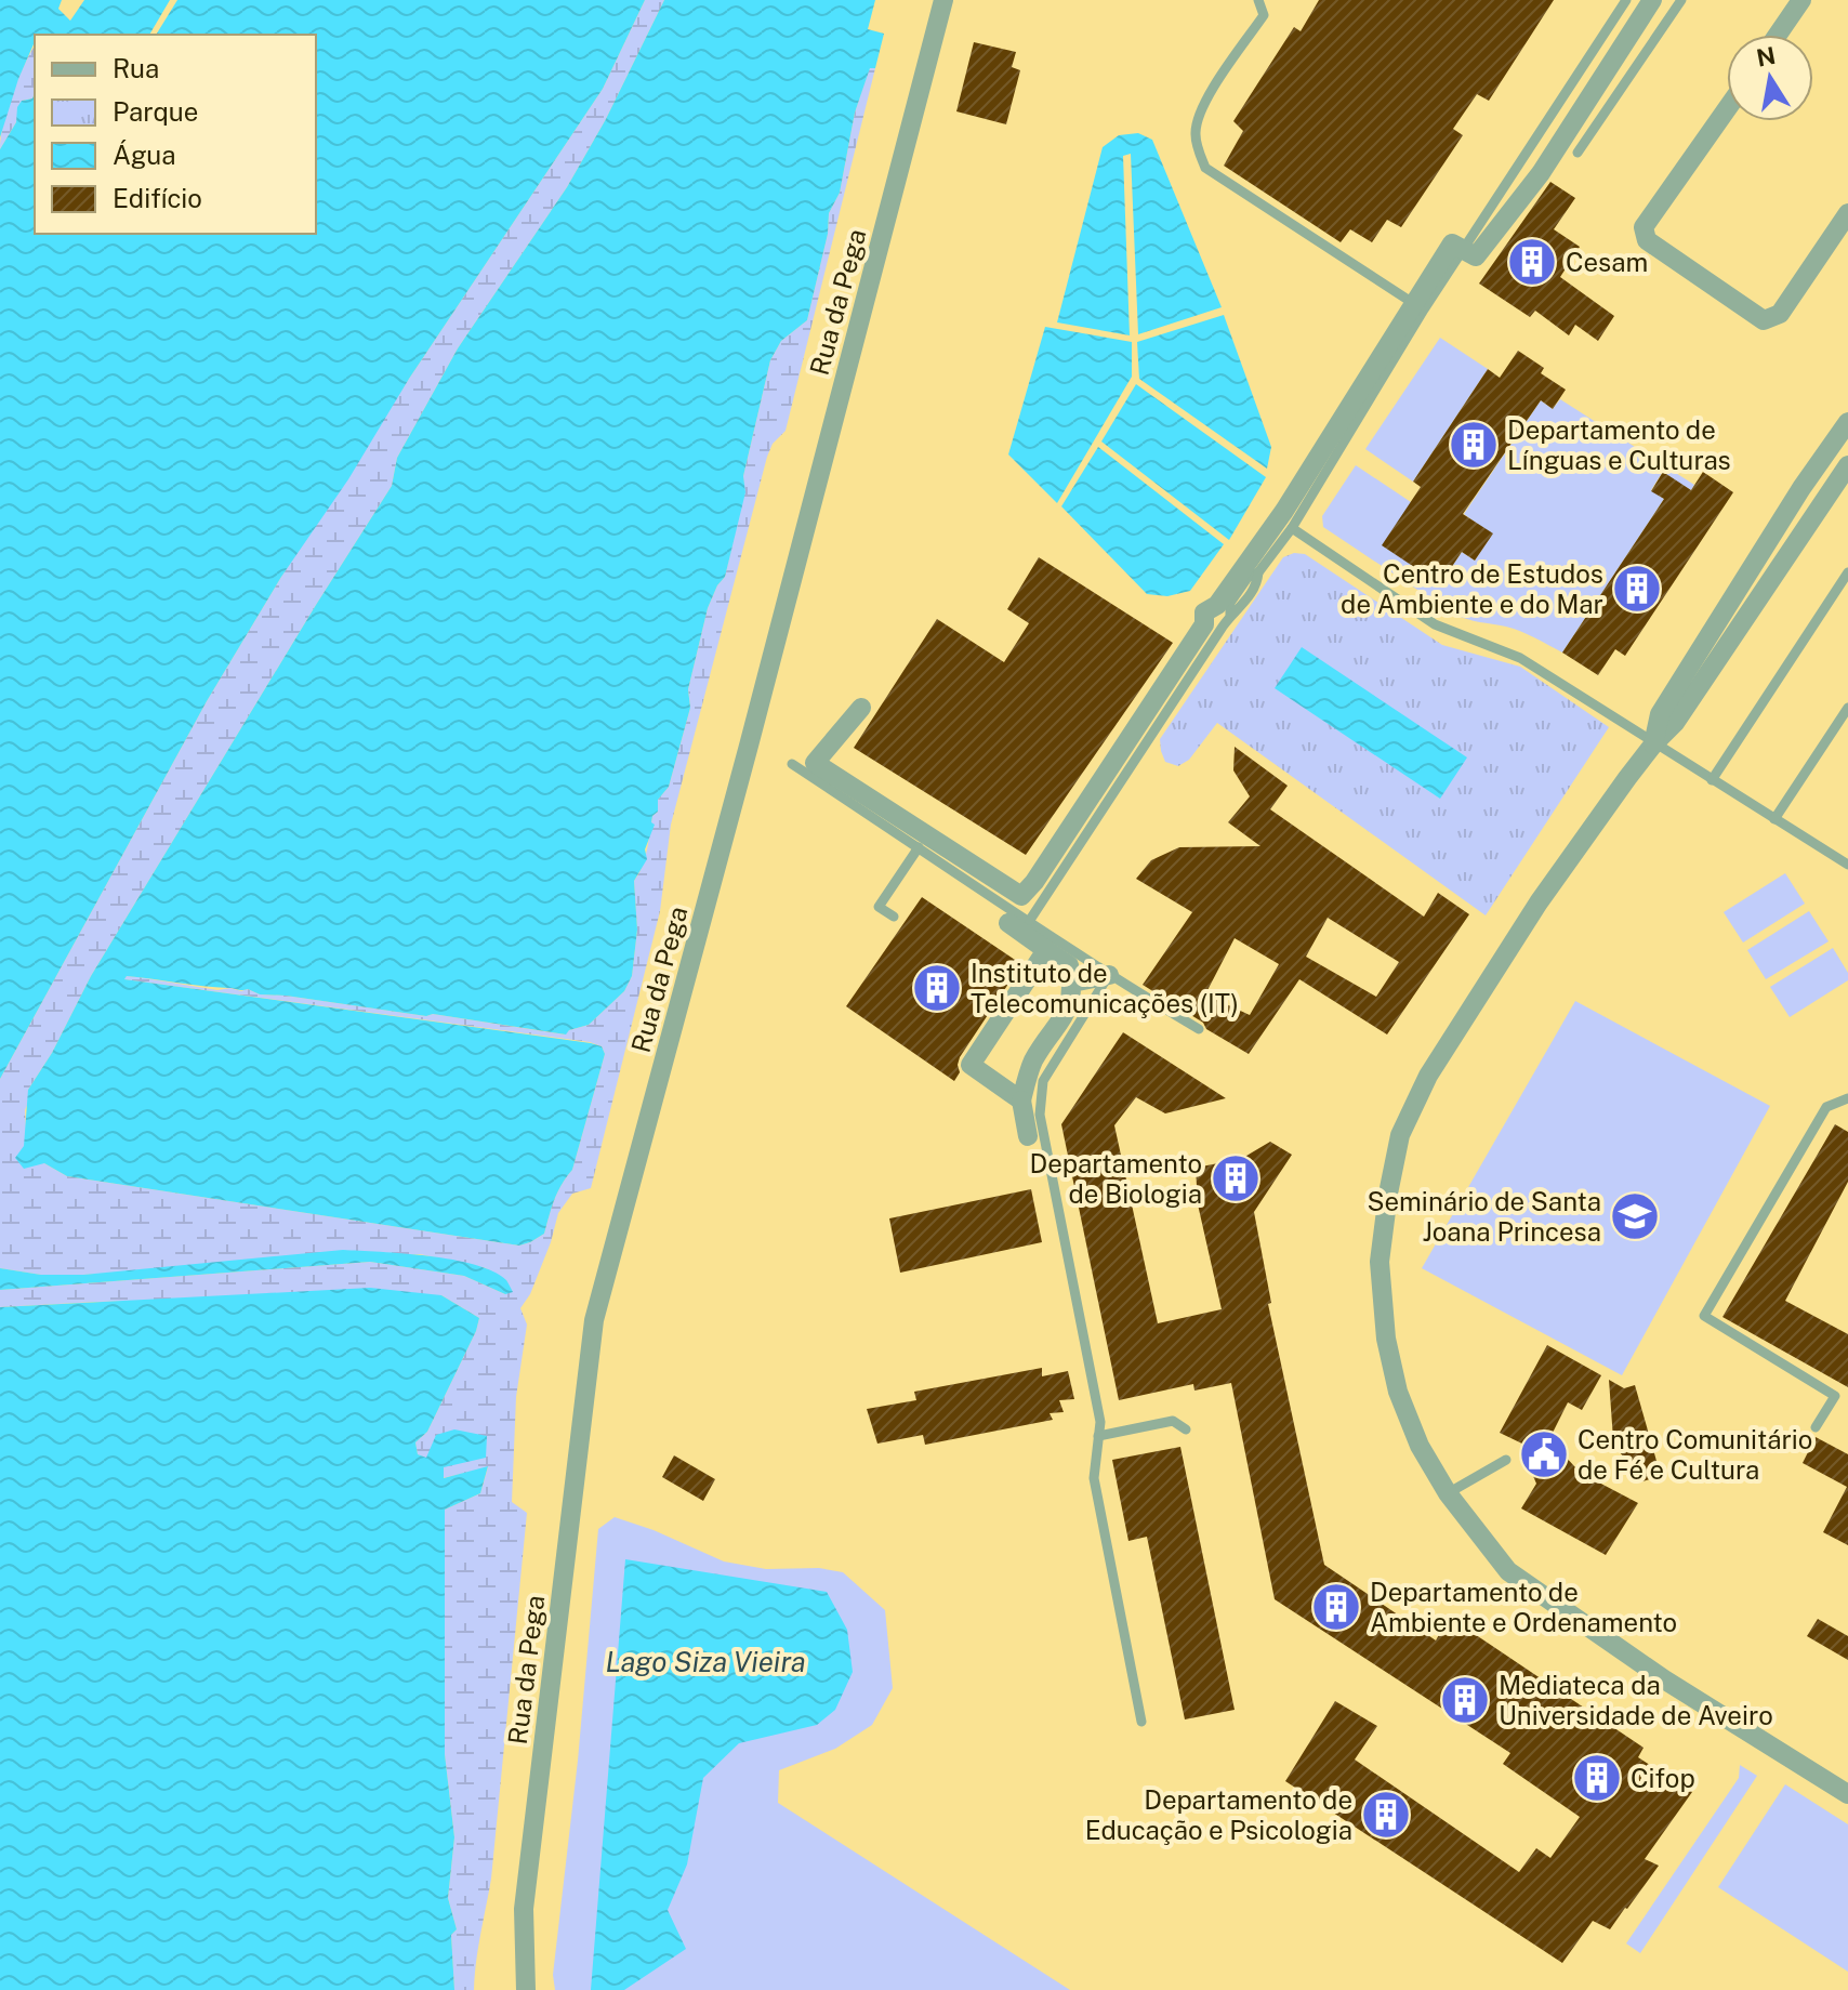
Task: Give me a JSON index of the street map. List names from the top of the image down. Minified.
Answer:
{"streets":{"street":["Rua da Pega"]},"water":["Lago Siza Vieira"],"places":{"building":["Cesam","Departamento de Línguas e Culturas","Centro de Estudos de Ambiente e do Mar","Instituto de Telecomunicações (IT)","Departamento de Biologia","Departamento de Ambiente e Ordenamento","Mediateca da Universidade de Aveiro","Cifop","Departamento de Educação e Psicologia"],"school or university":["Seminário de Santa Joana Princesa"],"public building":["Centro Comunitário de Fé e Cultura"]},"legend":["Rua","Parque","Água","Edifício"],"north":"top"}
